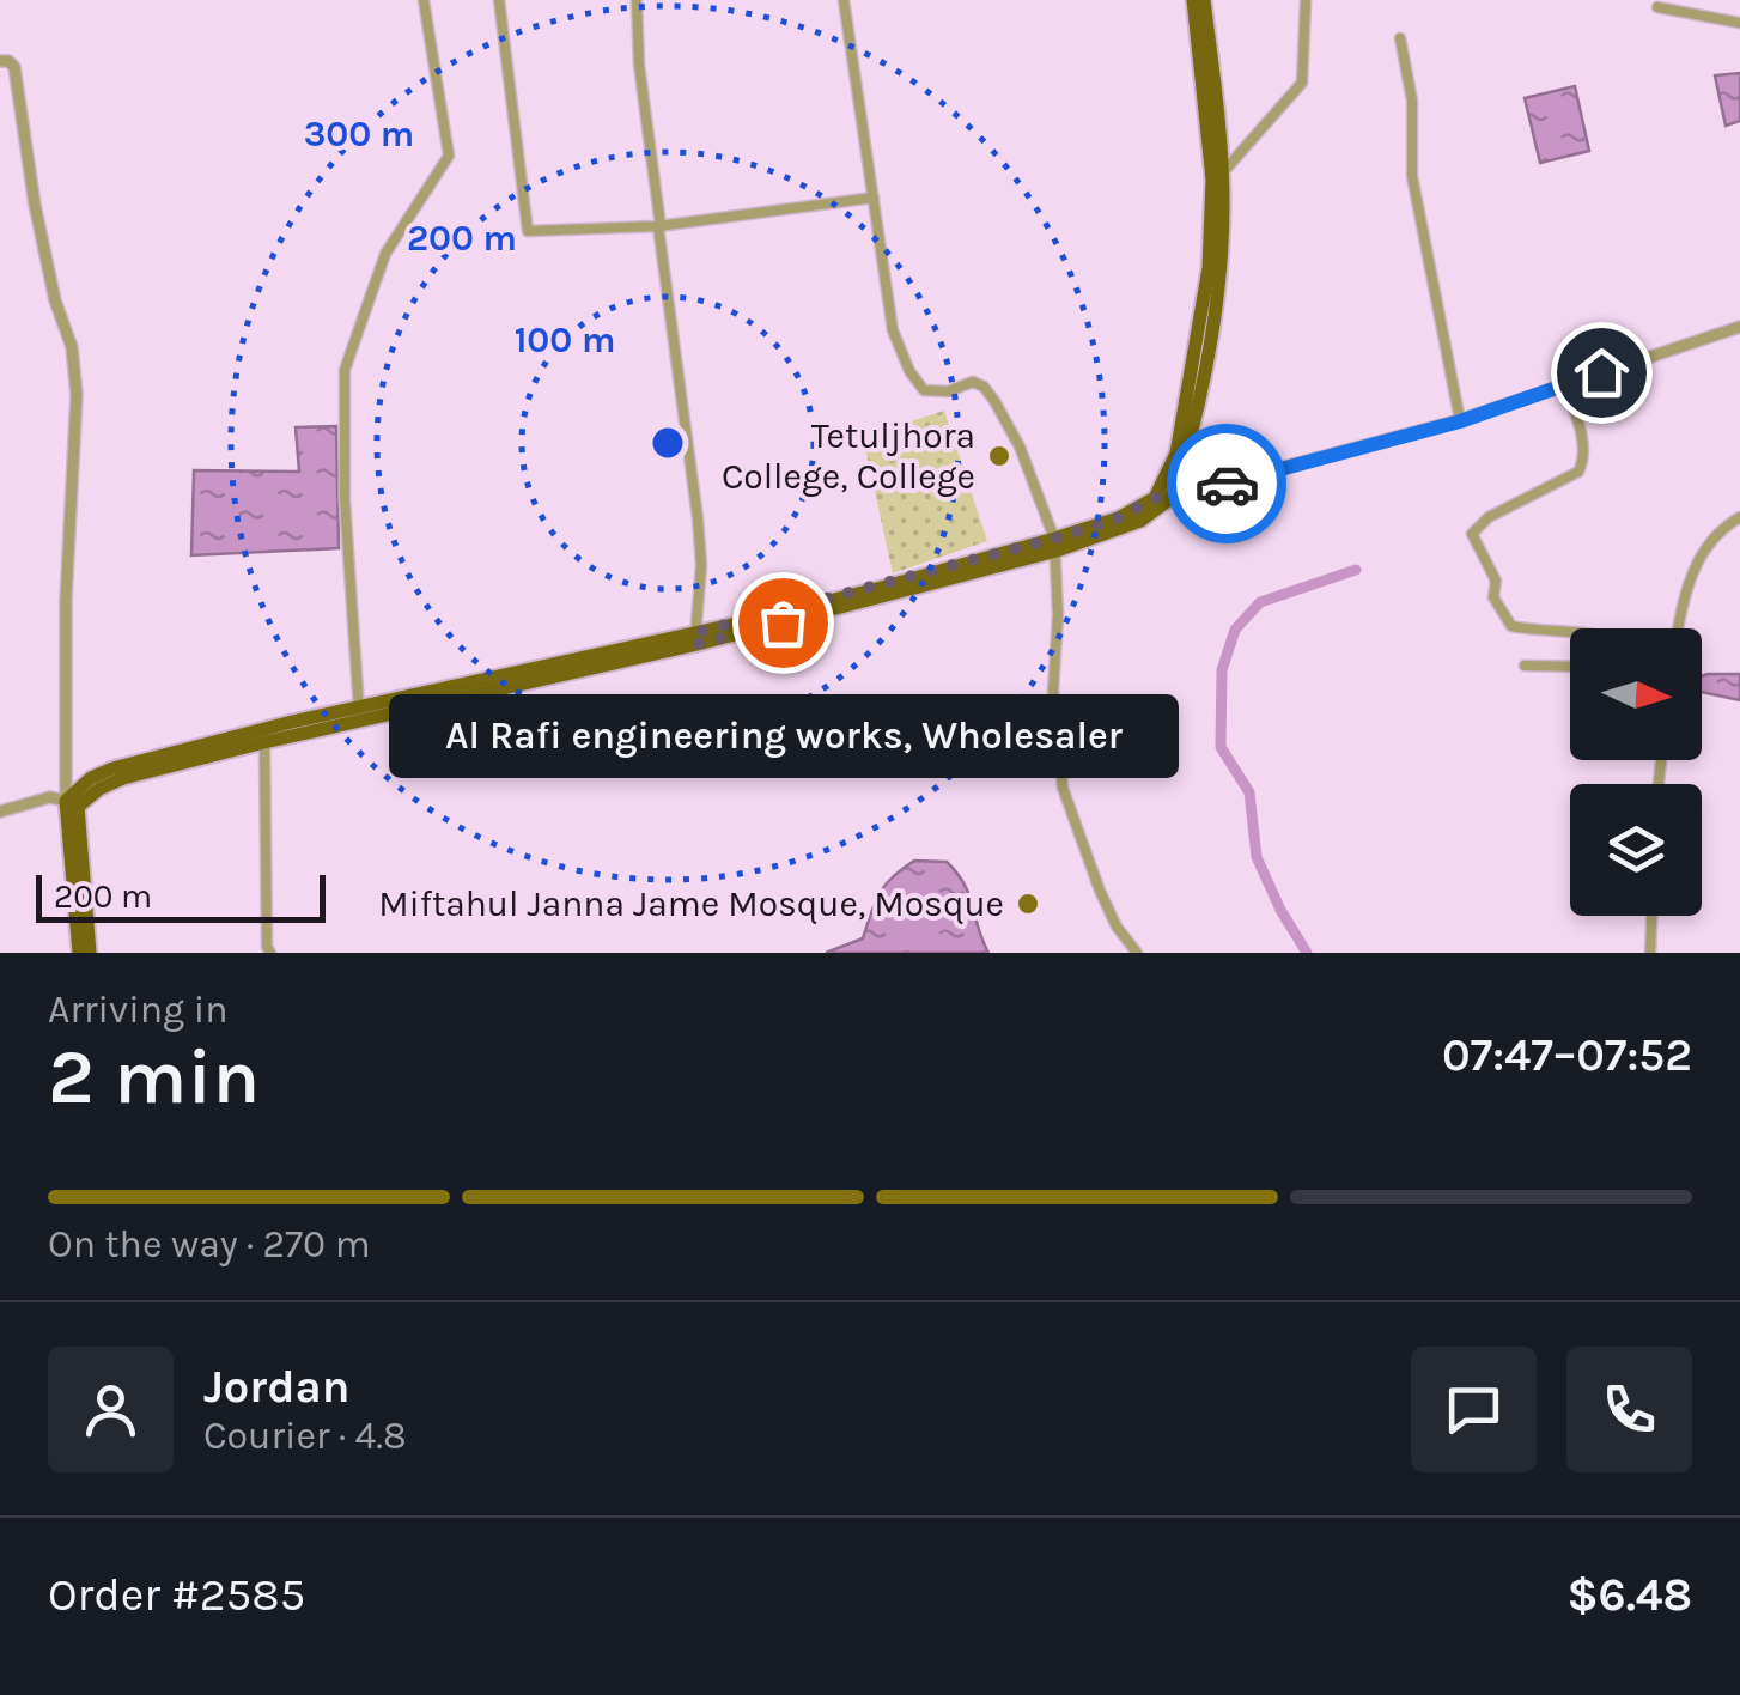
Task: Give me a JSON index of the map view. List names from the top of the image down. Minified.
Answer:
{"places":["Tetuljhora College, College","Al Rafi engineering works, Wholesaler","Miftahul Janna Jame Mosque, Mosque"],"scale_bar":"200 m","north":"right","page":{"bubble":"Al Rafi engineering works, Wholesaler","scale":"200 m","heading":["2 min","Arriving in","07:47–07:52"],"panel":["Jordan","Courier · 4.8","Order #2585","$6.48"],"bar":"On the way · 270 m"},"rings":["300 m","200 m","100 m"]}
